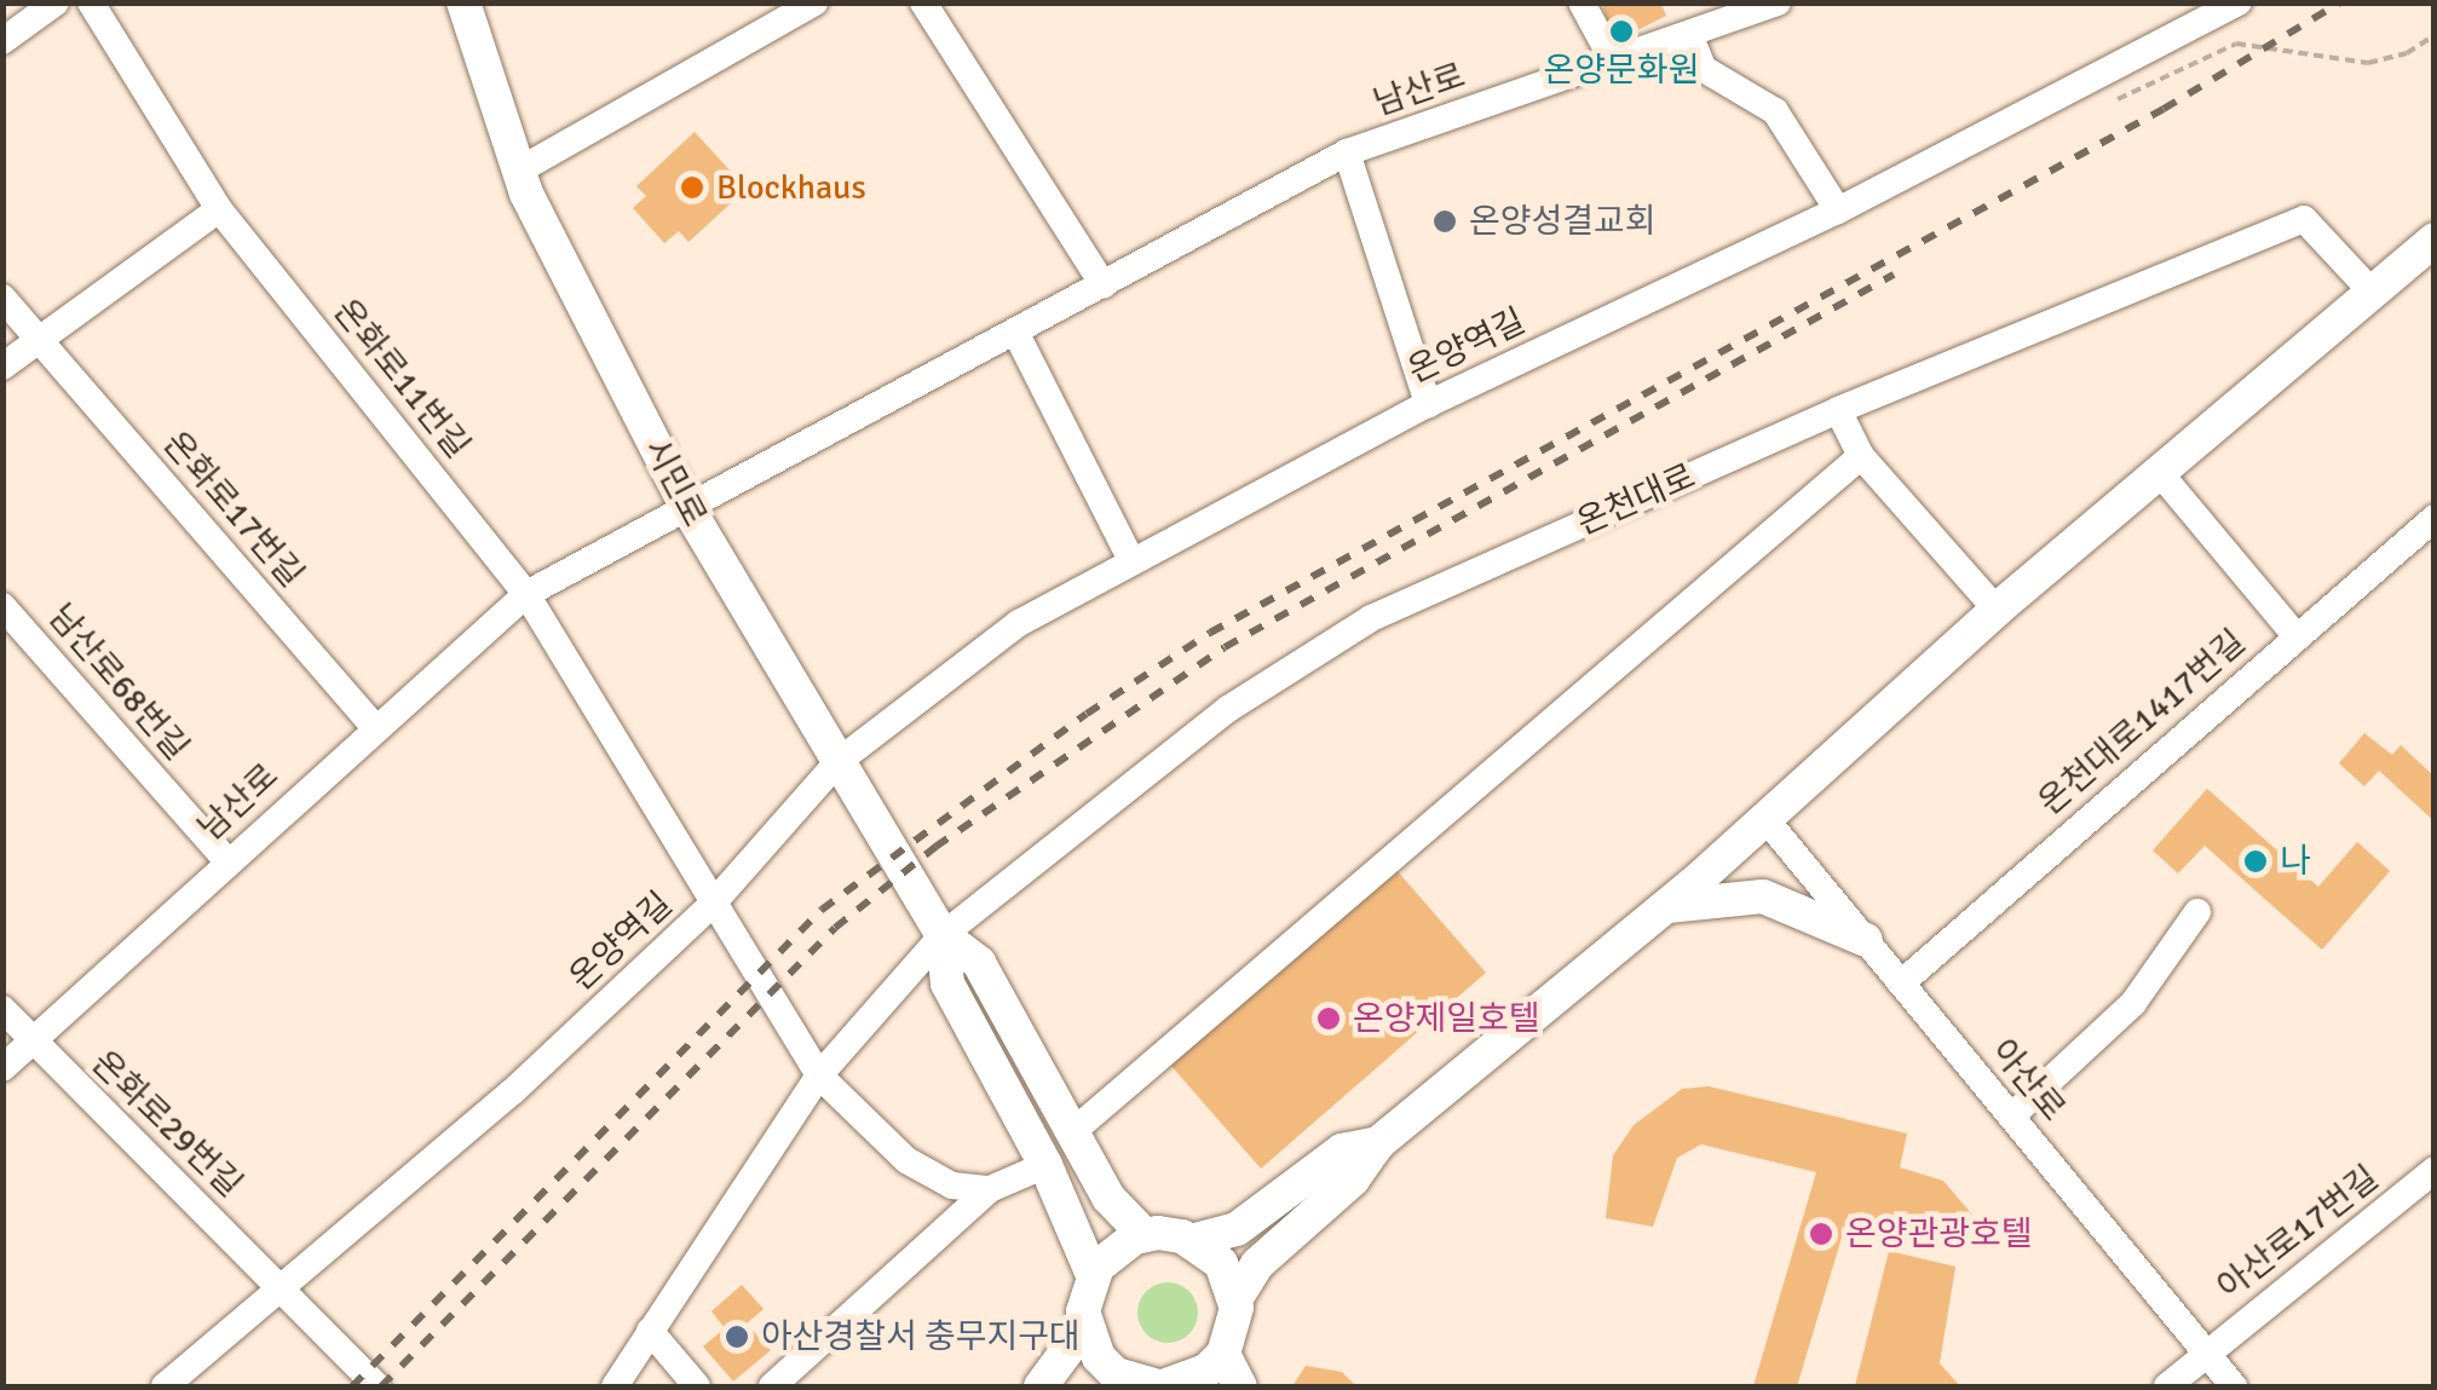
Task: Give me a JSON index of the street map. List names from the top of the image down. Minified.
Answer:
{"streets":{"main road":["시민로"],"street":["남산로","온양역길","온화로11번길","온천대로","온화로17번길","남산로68번길","온천대로1417번길","아산로","온화로29번길","아산로17번길"]},"crossings":[["남산로","온화로11번길"],["남산로","시민로"],["남산로","온화로17번길"],["남산로","남산로68번길"],["남산로","온화로29번길"],["온양역길","시민로"],["온양역길","온화로29번길"],["시민로","온천대로"],["온천대로1417번길","아산로"],["아산로","아산로17번길"]],"places":["온양문화원","Blockhaus","온양성결교회","나","온양제일호텔","온양관광호텔","아산경찰서 충무지구대"]}
